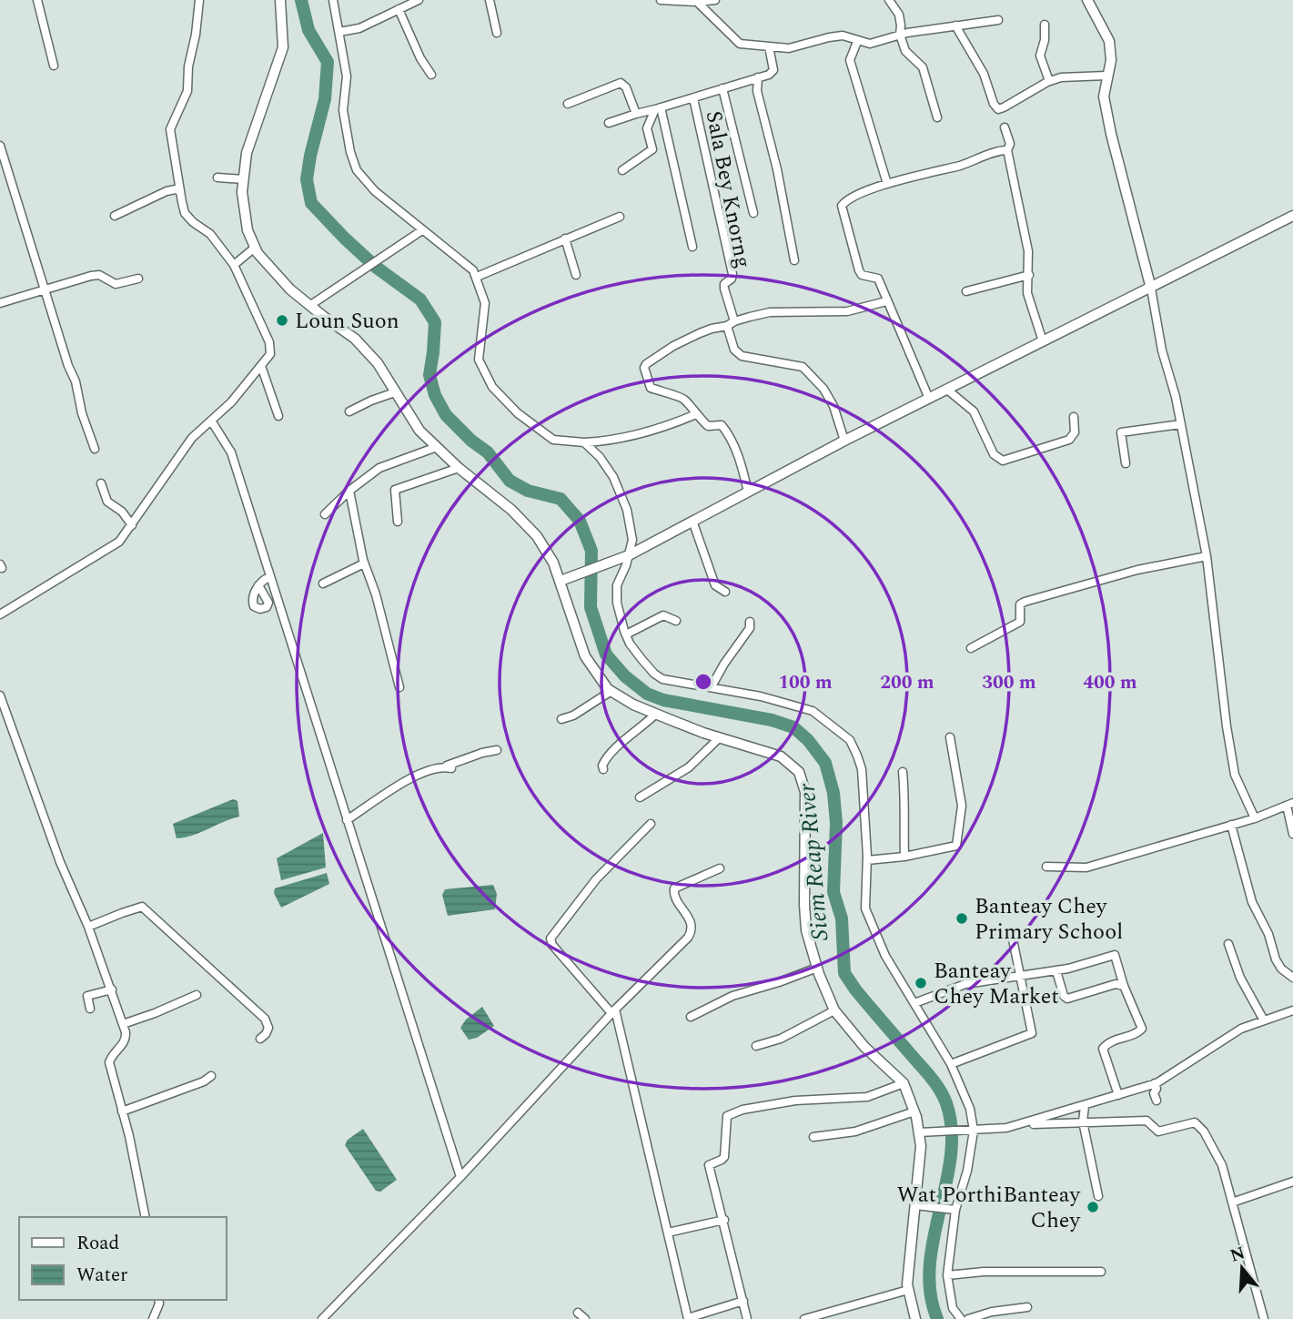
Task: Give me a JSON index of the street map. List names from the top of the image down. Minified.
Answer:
{"streets":{"street":["Sala Bey Knorng"]},"water":["Siem Reap River"],"places":["Loun Suon","Banteay Chey Primary School","Banteay Chey Market","Wat PorthiBanteay Chey"],"legend":["Road","Water"],"north":"top","rings":["100 m","200 m","300 m","400 m"]}
